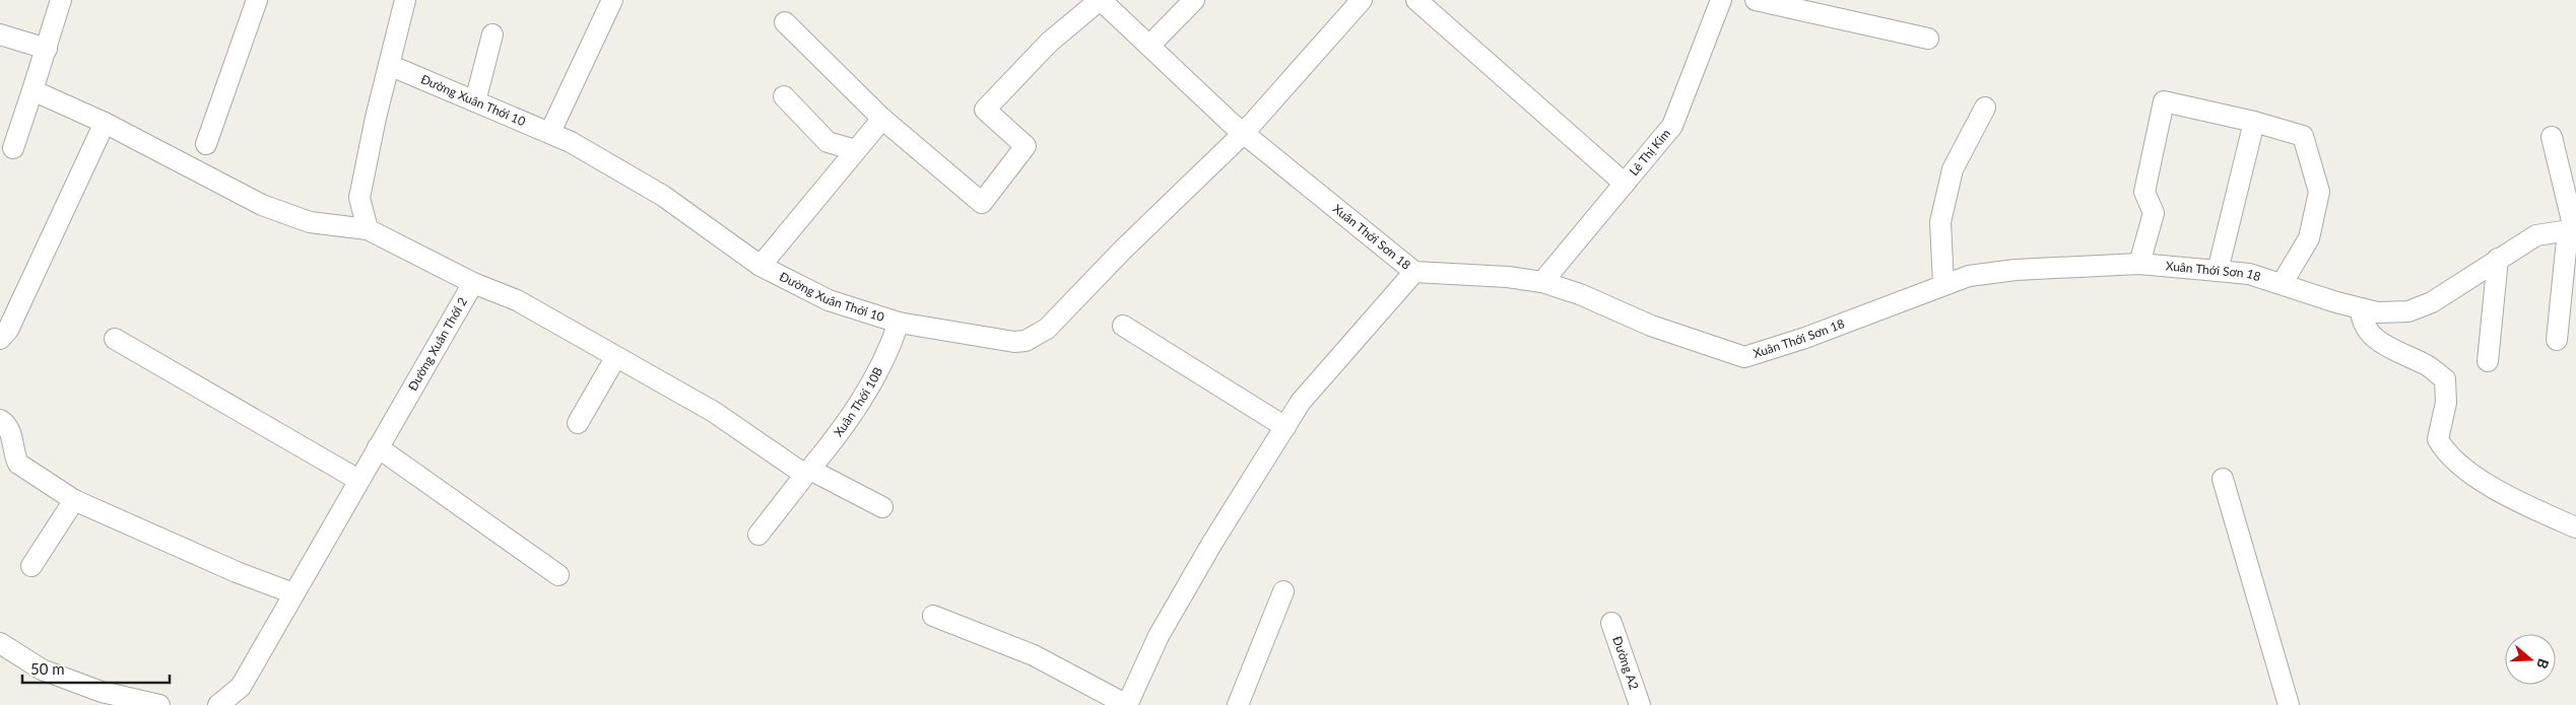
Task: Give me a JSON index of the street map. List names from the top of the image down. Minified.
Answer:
{"streets":{"street":["Đường Xuân Thới 10","Lê Thị Kim","Xuân Thới Sơn 18","Đường Xuân Thới 2","Xuân Thới 10B","Đường A2"]},"crossings":[["Đường Xuân Thới 10","Xuân Thới Sơn 18"],["Đường Xuân Thới 10","Xuân Thới 10B"],["Lê Thị Kim","Xuân Thới Sơn 18"]],"scale_bar":"50 m","north":"right"}
